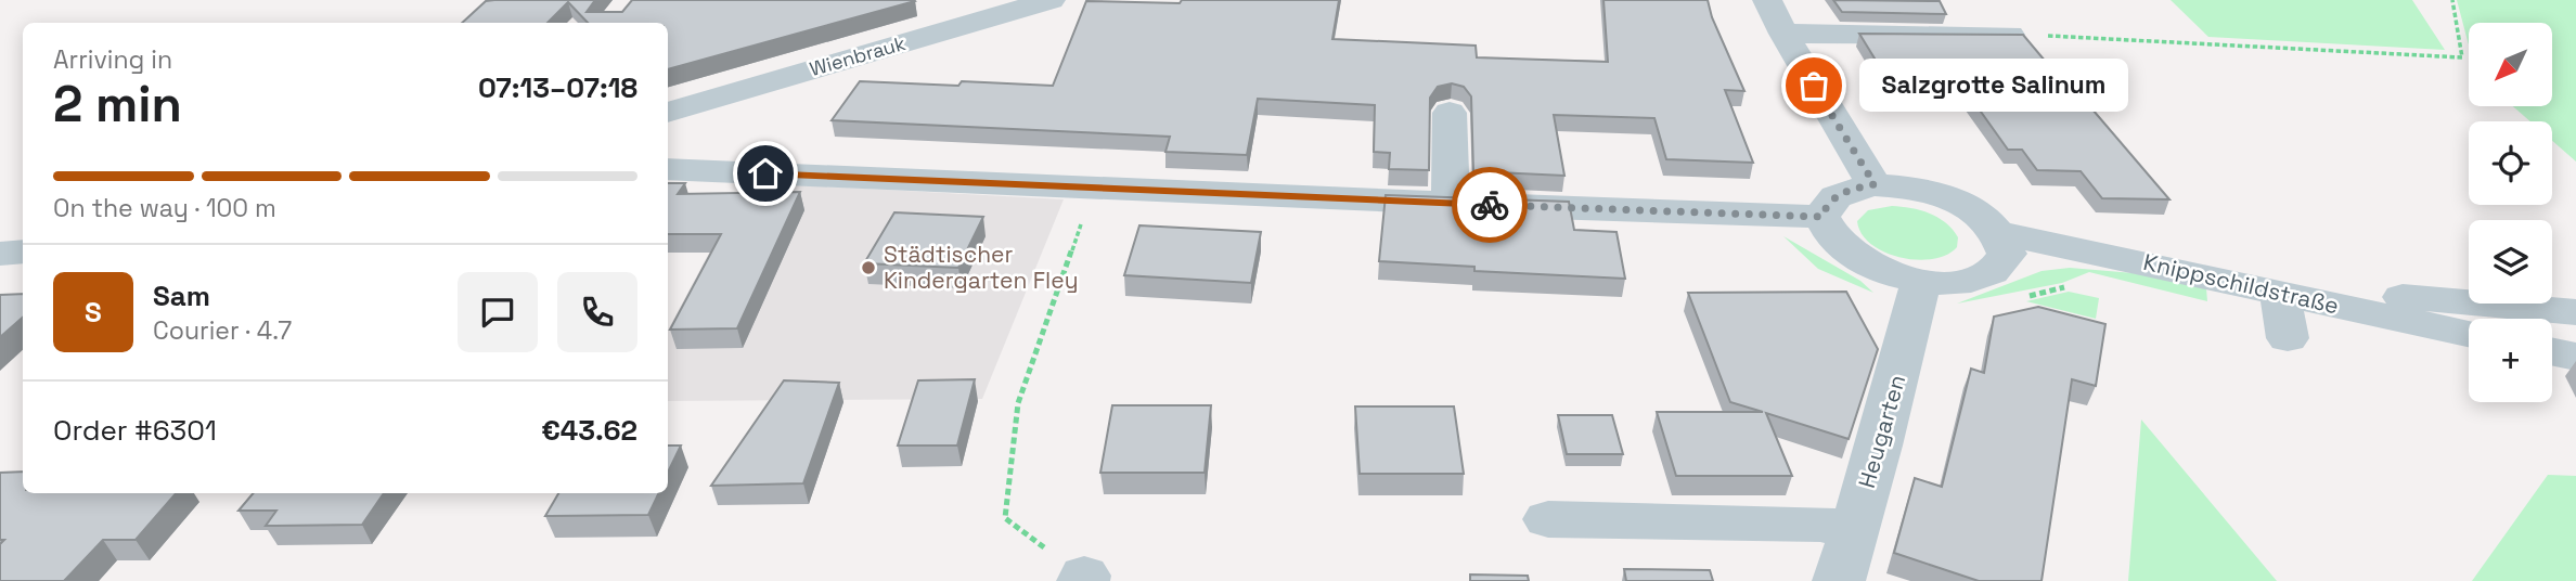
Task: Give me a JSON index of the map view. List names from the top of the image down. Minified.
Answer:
{"streets":{"street":["Wienbrauk","Knippschildstraße","Heugarten"]},"places":["Salzgrotte Salinum","Städtischer Kindergarten Fley"],"north":"bottom left","page":{"map_buttons":"+","heading":["2 min","Arriving in","07:13–07:18"],"panel":["Sam","Courier · 4.7","Order #6301","€43.62"],"bubble":"Salzgrotte Salinum","bar":"On the way · 100 m","round":"S"}}
